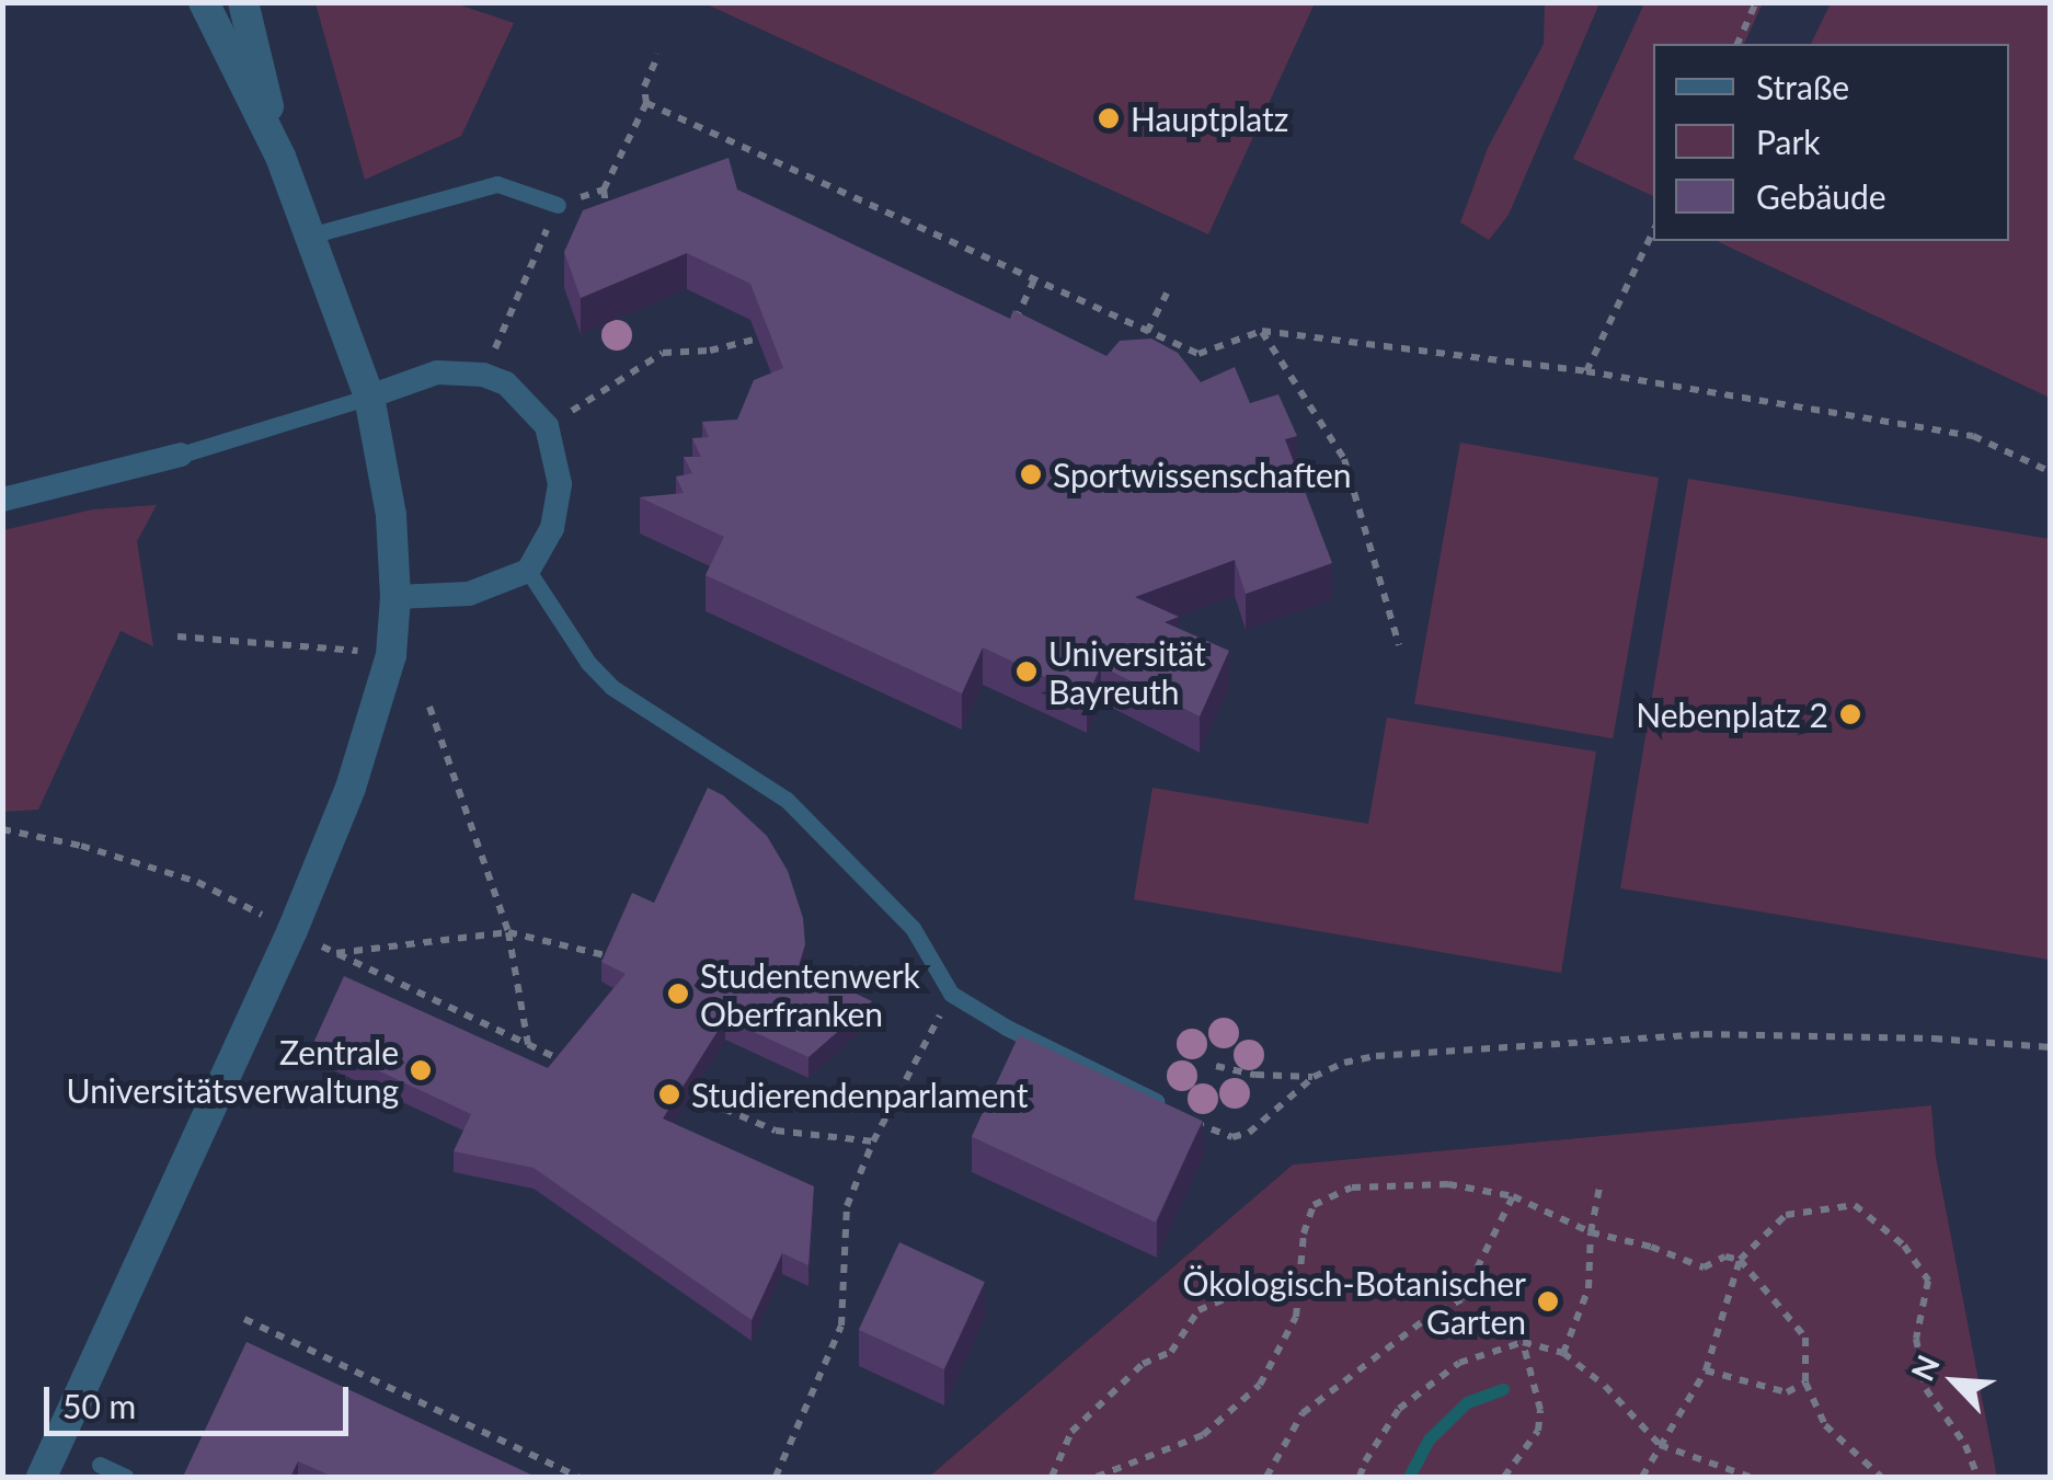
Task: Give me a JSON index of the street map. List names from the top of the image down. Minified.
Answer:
{"places":["Hauptplatz","Sportwissenschaften","Universität Bayreuth","Nebenplatz 2","Studentenwerk Oberfranken","Zentrale Universitätsverwaltung","Studierendenparlament","Ökologisch-Botanischer Garten"],"legend":["Straße","Park","Gebäude"],"scale_bar":"50 m","north":"top left"}
